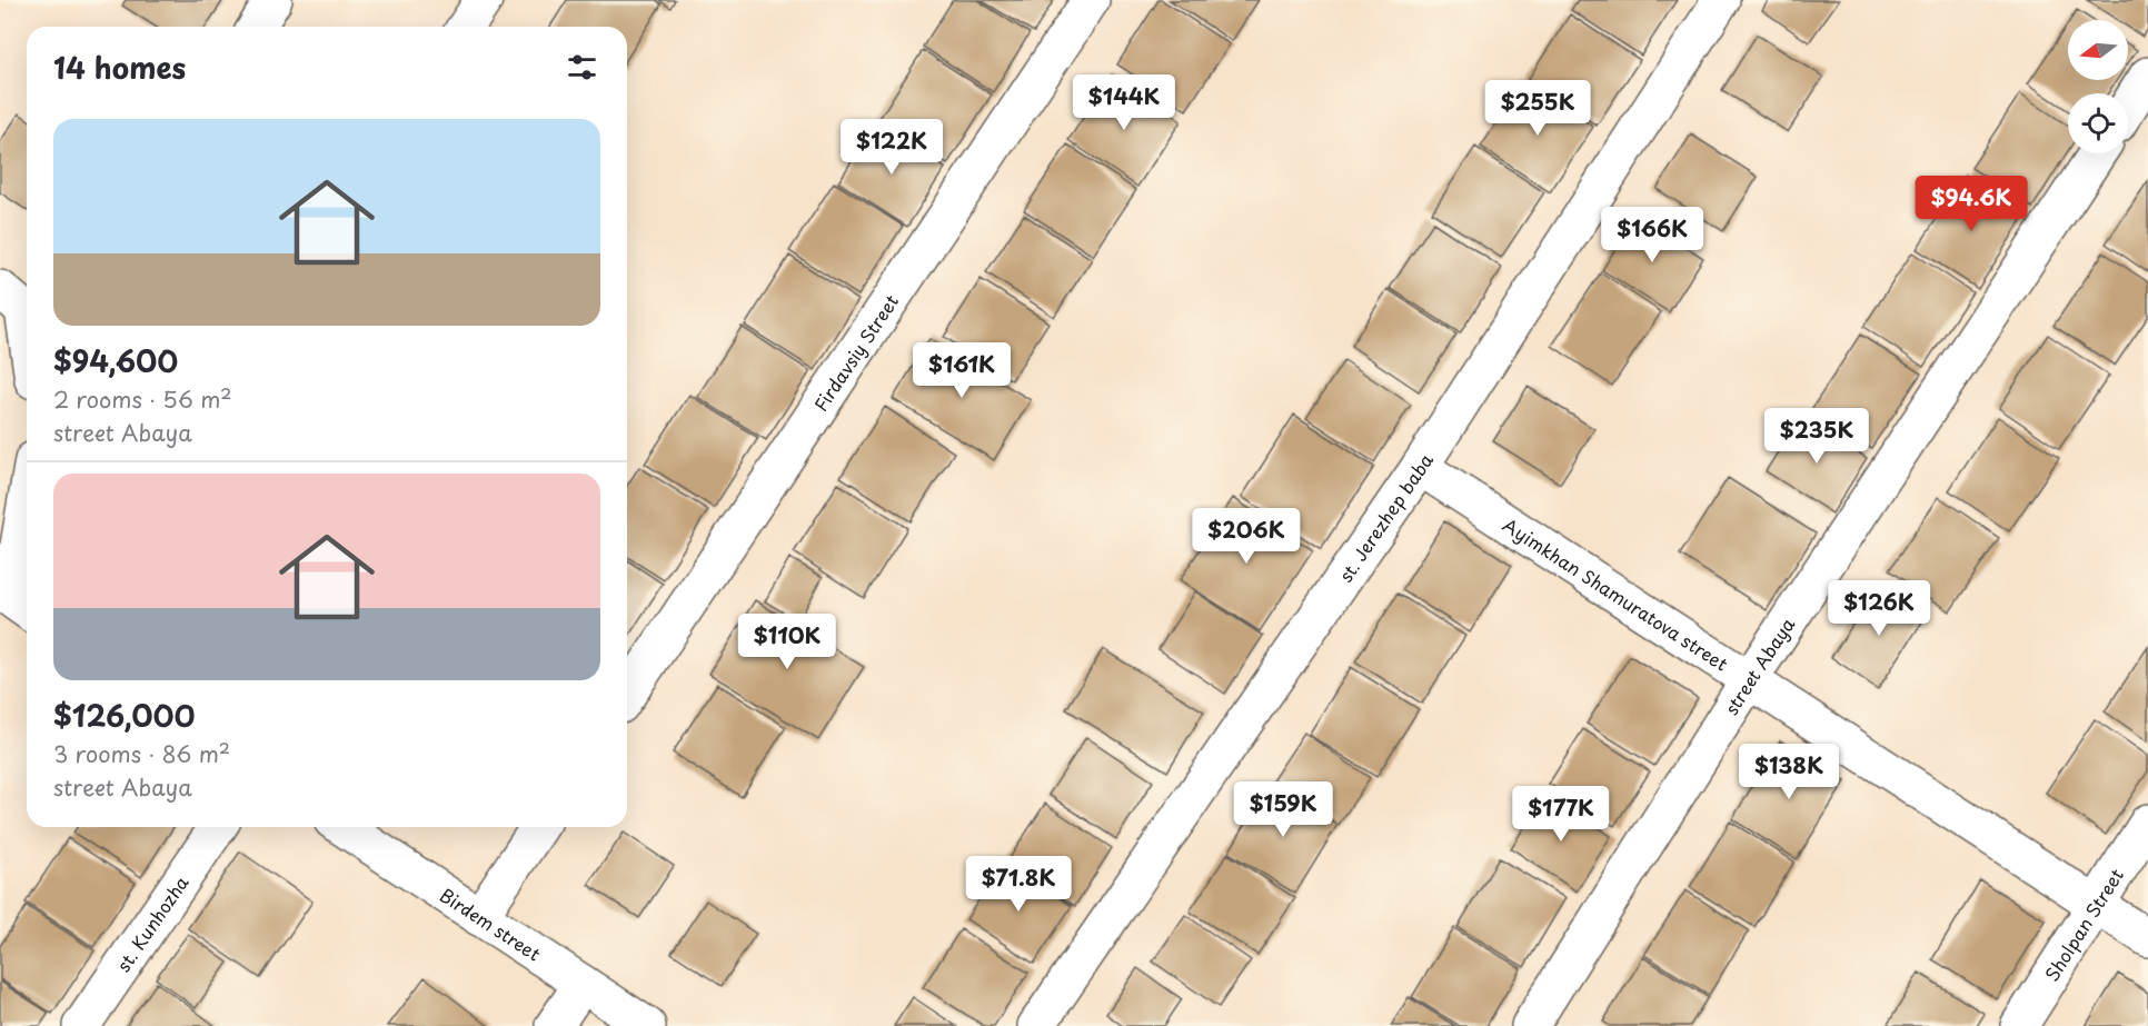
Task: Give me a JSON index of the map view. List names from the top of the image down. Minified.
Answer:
{"streets":{"street":["Firdavsiy Street","st. Jerezhep baba","Ayimkhan Shamuratova street","street Abaya","st. Kunhozha","Birdem street","Sholpan Street"]},"crossings":[["st. Jerezhep baba","Ayimkhan Shamuratova street"],["Ayimkhan Shamuratova street","street Abaya"],["Ayimkhan Shamuratova street","Sholpan Street"]],"north":"left","page":{"heading":"14 homes","price":["$144K","$255K","$122K","$94.6K","$166K","$161K","$235K","$206K","$126K","$110K","$138K","$159K","$177K","$71.8K"],"list":[{"name":"$94,600","note":"2 rooms · 56 m² · street Abaya"},{"name":"$126,000","note":"3 rooms · 86 m² · street Abaya"}]}}
